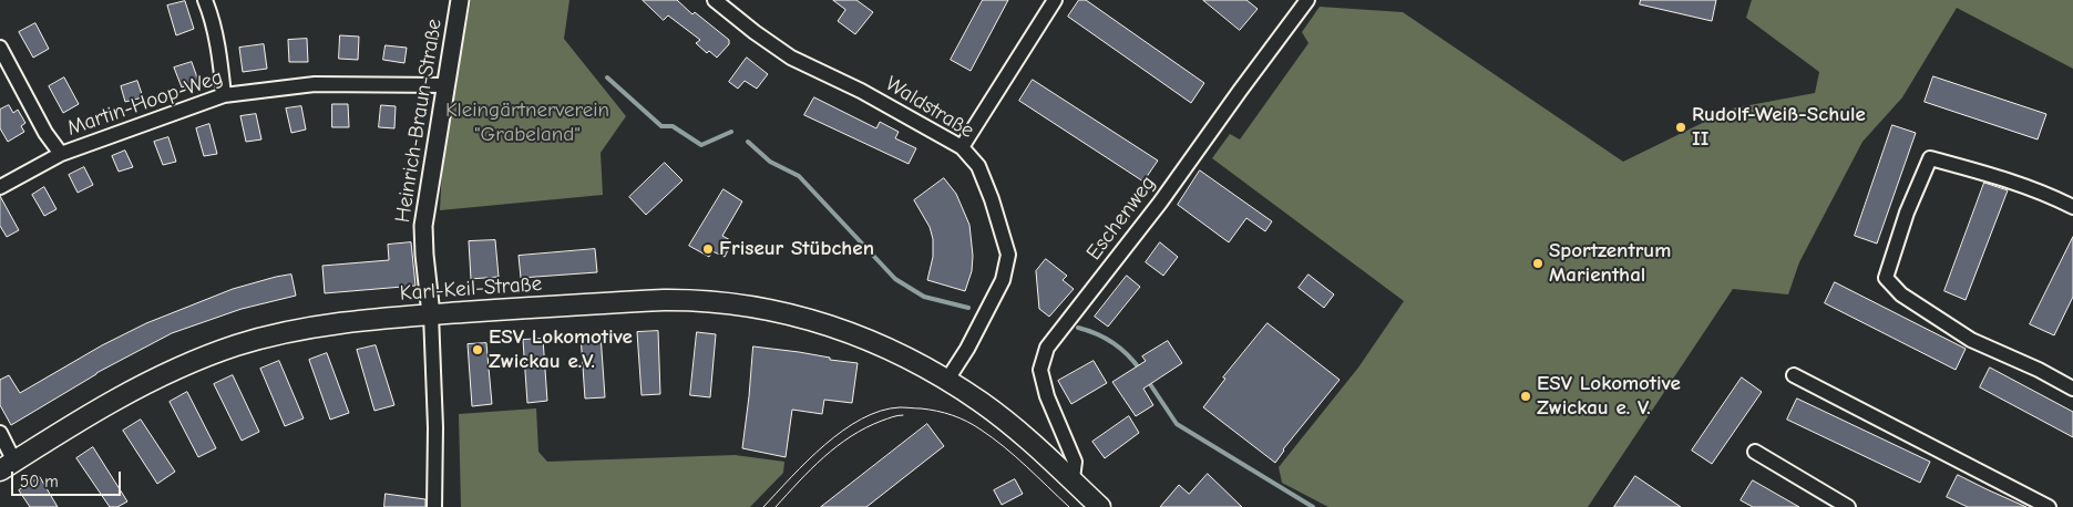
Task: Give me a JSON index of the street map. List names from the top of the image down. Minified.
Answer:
{"streets":{"main road":["Karl-Keil-Straße"],"street":["Martin-Hoop-Weg","Waldstraße","Heinrich-Braun-Straße","Eschenweg"]},"crossings":[["Martin-Hoop-Weg","Heinrich-Braun-Straße"],["Waldstraße","Karl-Keil-Straße"],["Heinrich-Braun-Straße","Karl-Keil-Straße"],["Eschenweg","Karl-Keil-Straße"]],"parks":["Kleingärtnerverein \"Grabeland\""],"places":["Rudolf-Weiß-Schule II","Friseur Stübchen","Sportzentrum Marienthal","ESV Lokomotive Zwickau e.V.","ESV Lokomotive Zwickau e. V."],"scale_bar":"50 m"}
